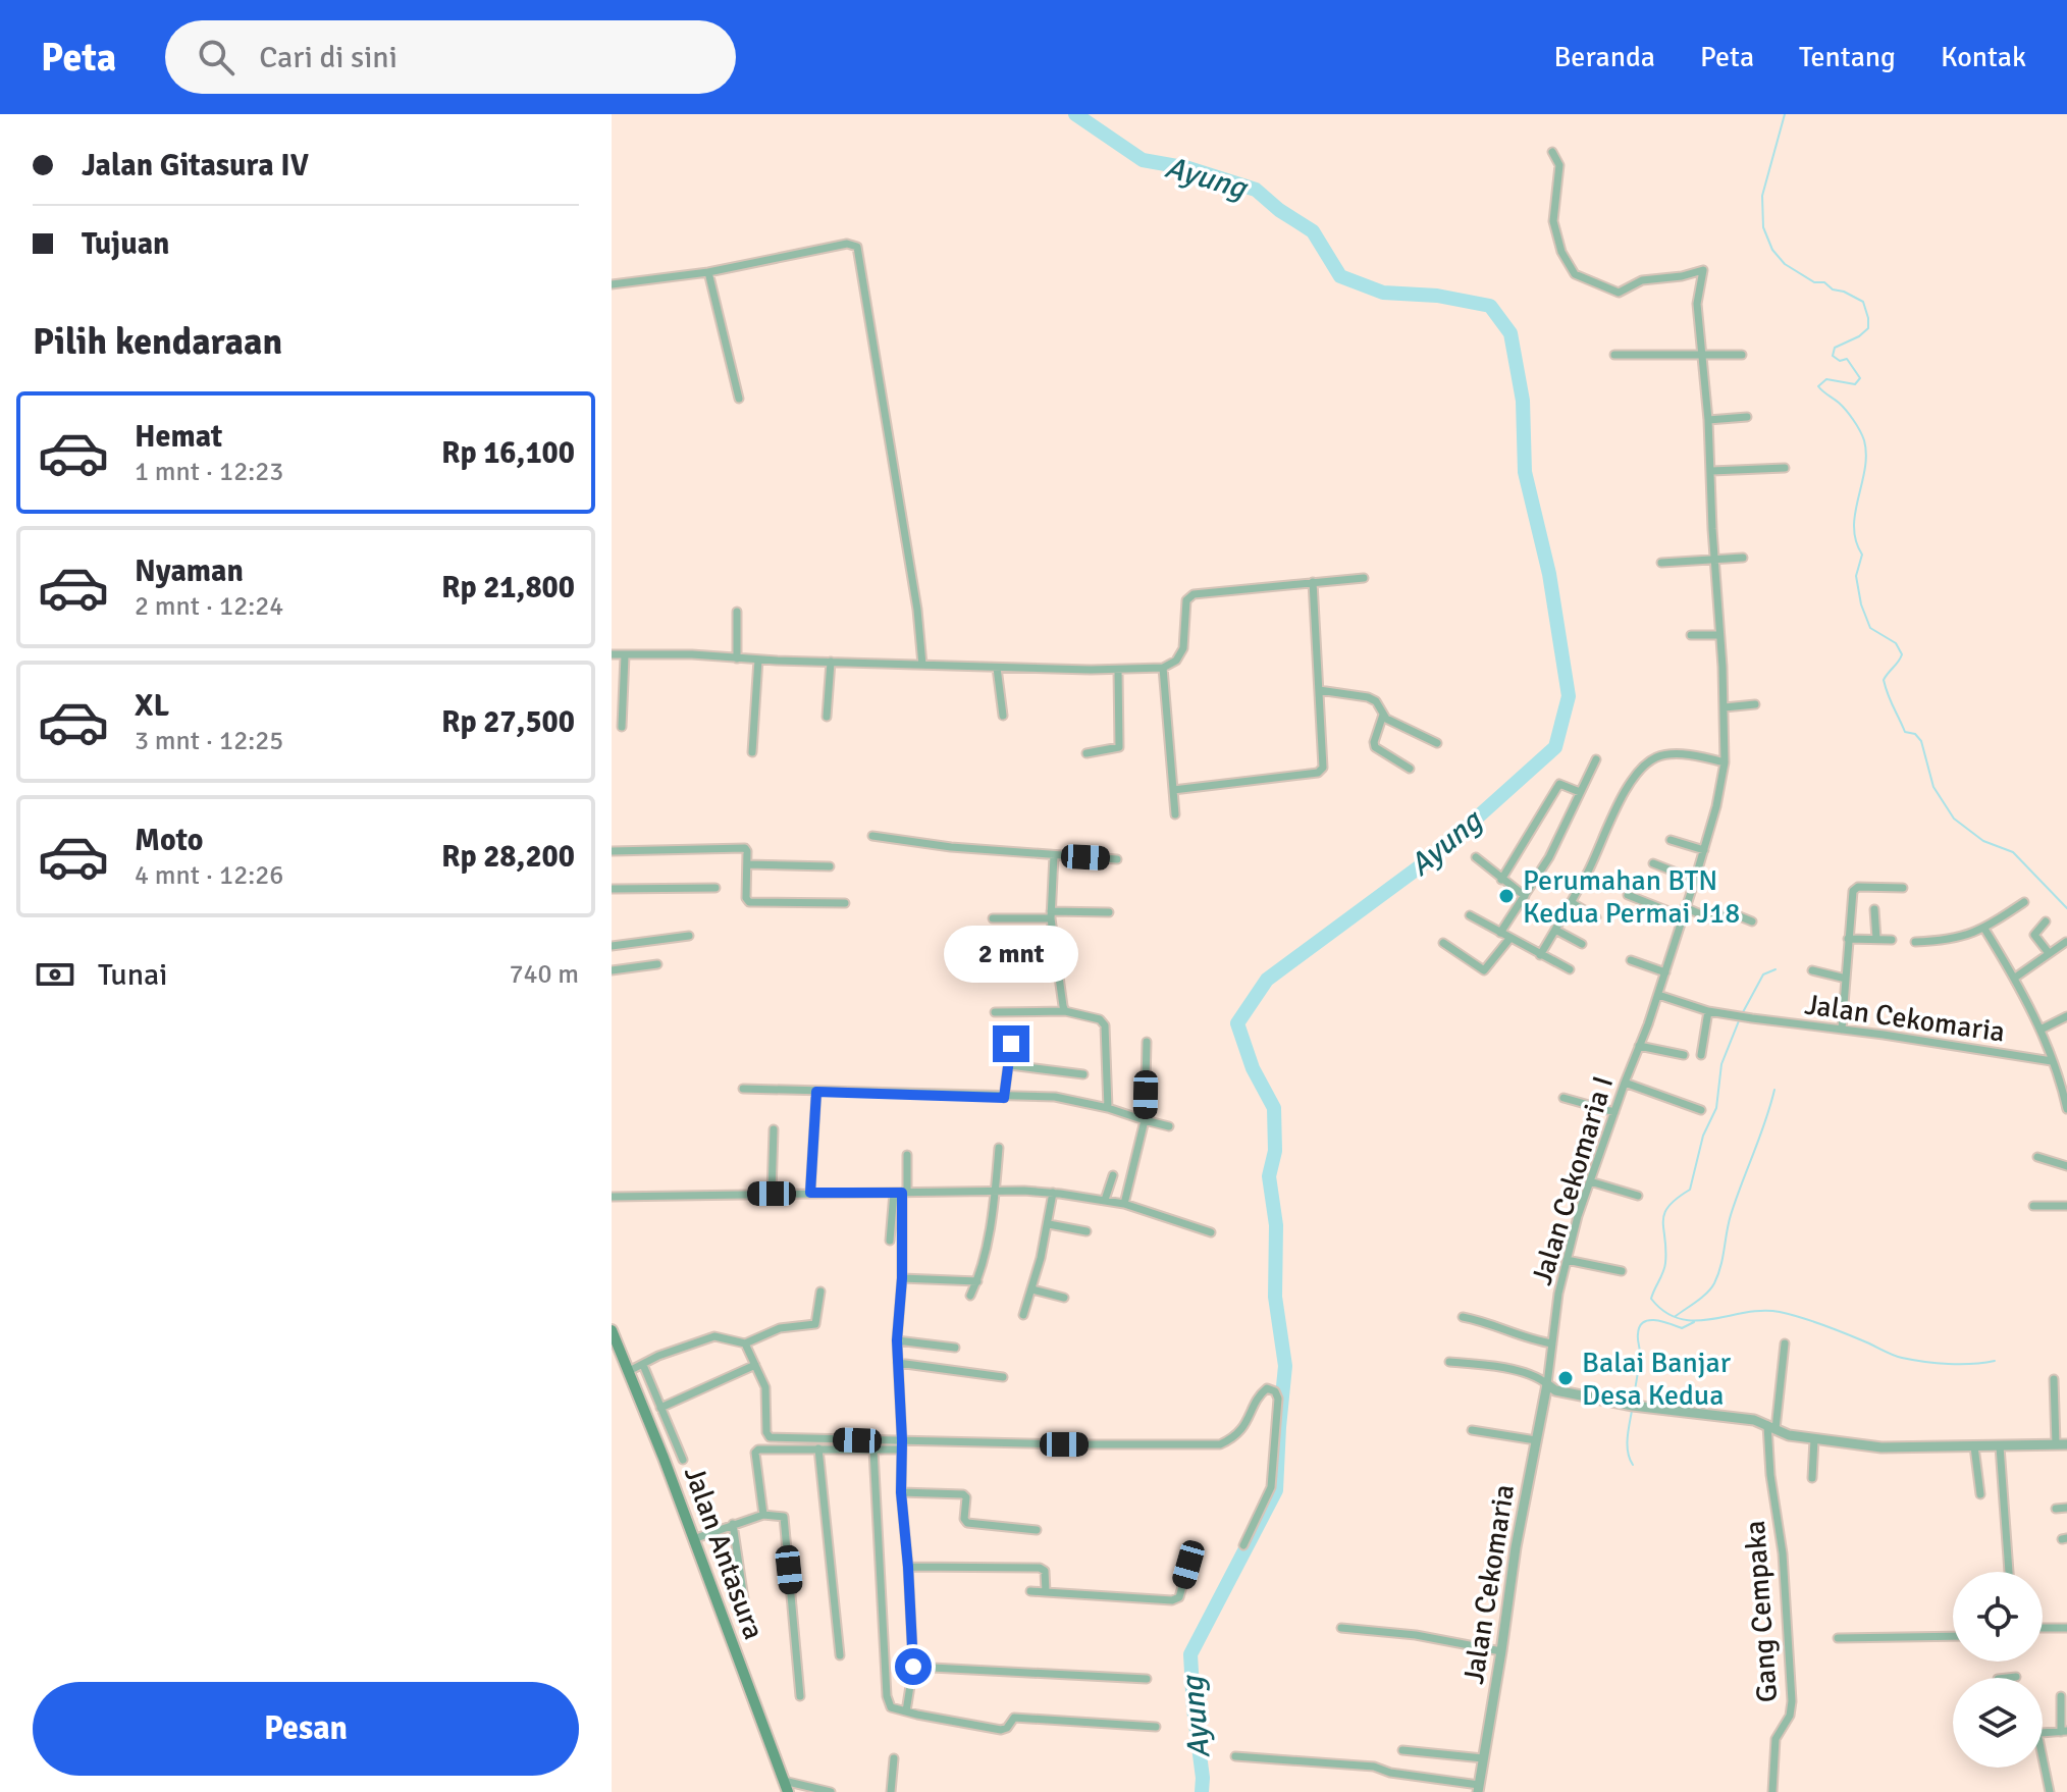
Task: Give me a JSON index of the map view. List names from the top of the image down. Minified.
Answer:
{"streets":{"main road":["Jalan Antasura"],"street":["Jalan Cekomaria","Jalan Cekomaria I","Gang Cempaka"]},"crossings":[["Jalan Cekomaria","Jalan Cekomaria I"]],"water":["Ayung"],"places":["Perumahan BTN Kedua Permai J18","Balai Banjar Desa Kedua"],"page":{"header":"Peta","search":"Cari di sini","nav":["Beranda","Peta","Tentang","Kontak"],"banner":["Jalan Gitasura IV","Tujuan"],"heading":"Pilih kendaraan","list":[{"name":"Hemat","note":"1 mnt · 12:23","value":"Rp 16,100"},{"name":"Nyaman","note":"2 mnt · 12:24","value":"Rp 21,800"},{"name":"XL","note":"3 mnt · 12:25","value":"Rp 27,500"},{"name":"Moto","note":"4 mnt · 12:26","value":"Rp 28,200"}],"bubble":"2 mnt","pay":["Tunai","740 m"],"buttons":"Pesan"}}
